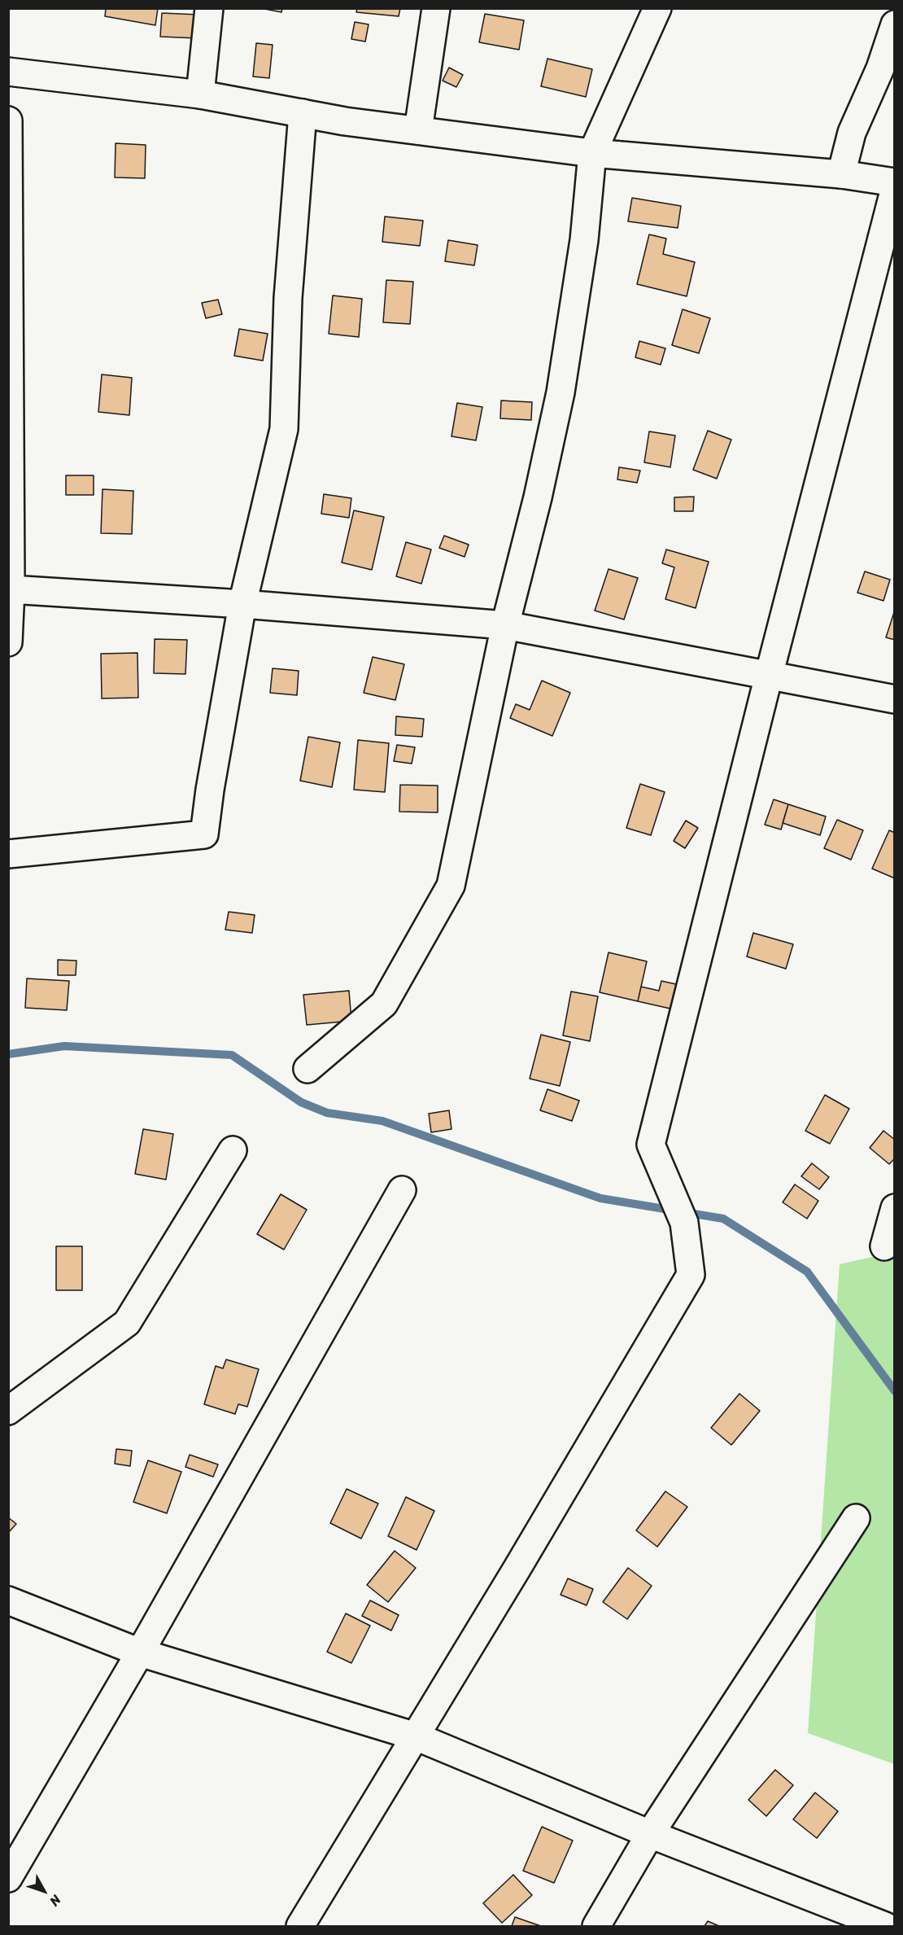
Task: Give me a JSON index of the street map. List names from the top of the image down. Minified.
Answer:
{"north":"bottom right"}
